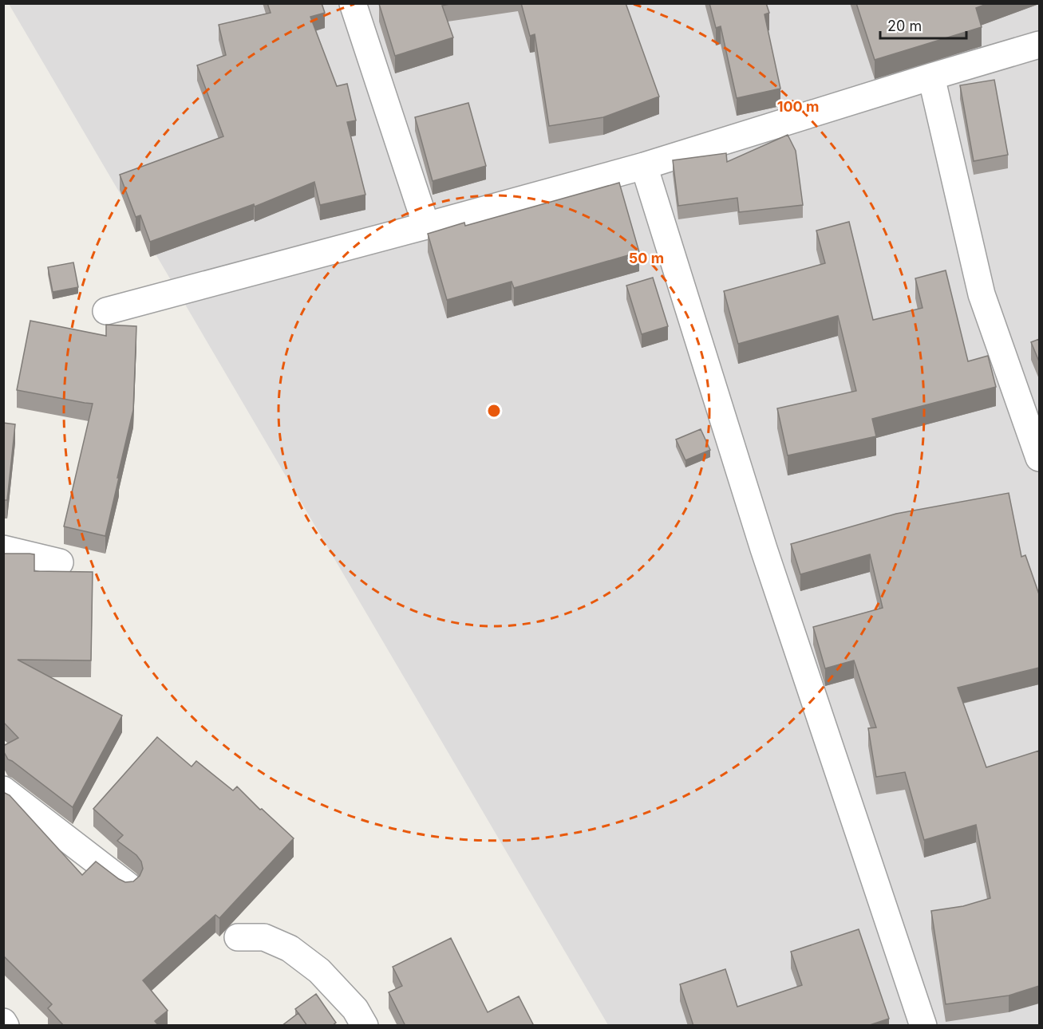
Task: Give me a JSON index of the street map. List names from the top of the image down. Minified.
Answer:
{"scale_bar":"20 m","rings":["100 m","50 m"]}
